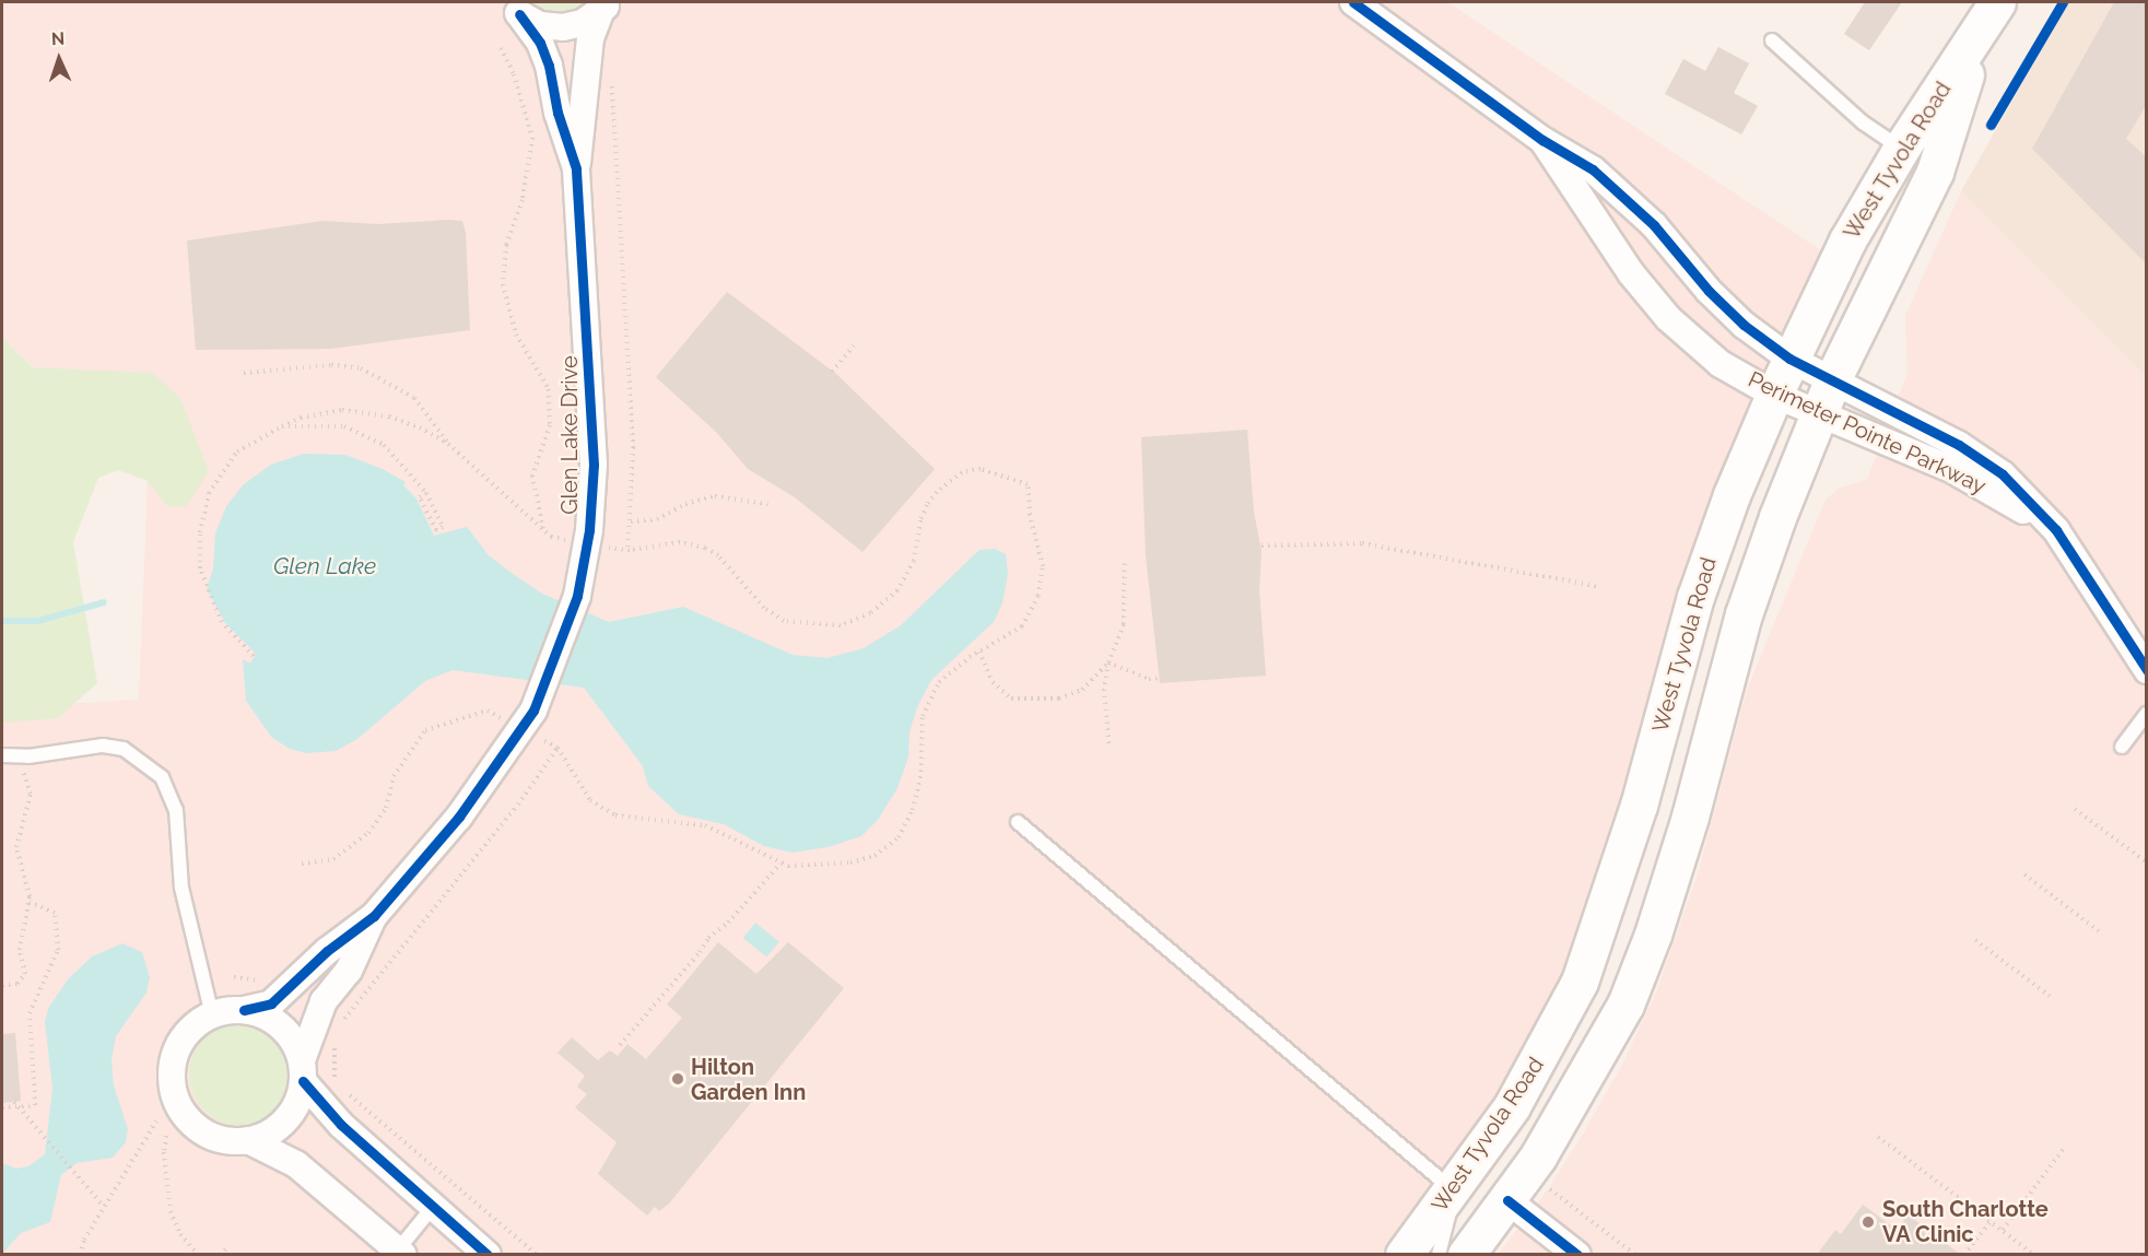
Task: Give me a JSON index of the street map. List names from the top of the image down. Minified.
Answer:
{"streets":{"main road":["West Tyvola Road"],"street":["Perimeter Pointe Parkway","Glen Lake Drive"]},"crossings":[["West Tyvola Road","Perimeter Pointe Parkway"]],"water":["Glen Lake"],"places":["Hilton Garden Inn","South Charlotte VA Clinic"],"north":"top"}
